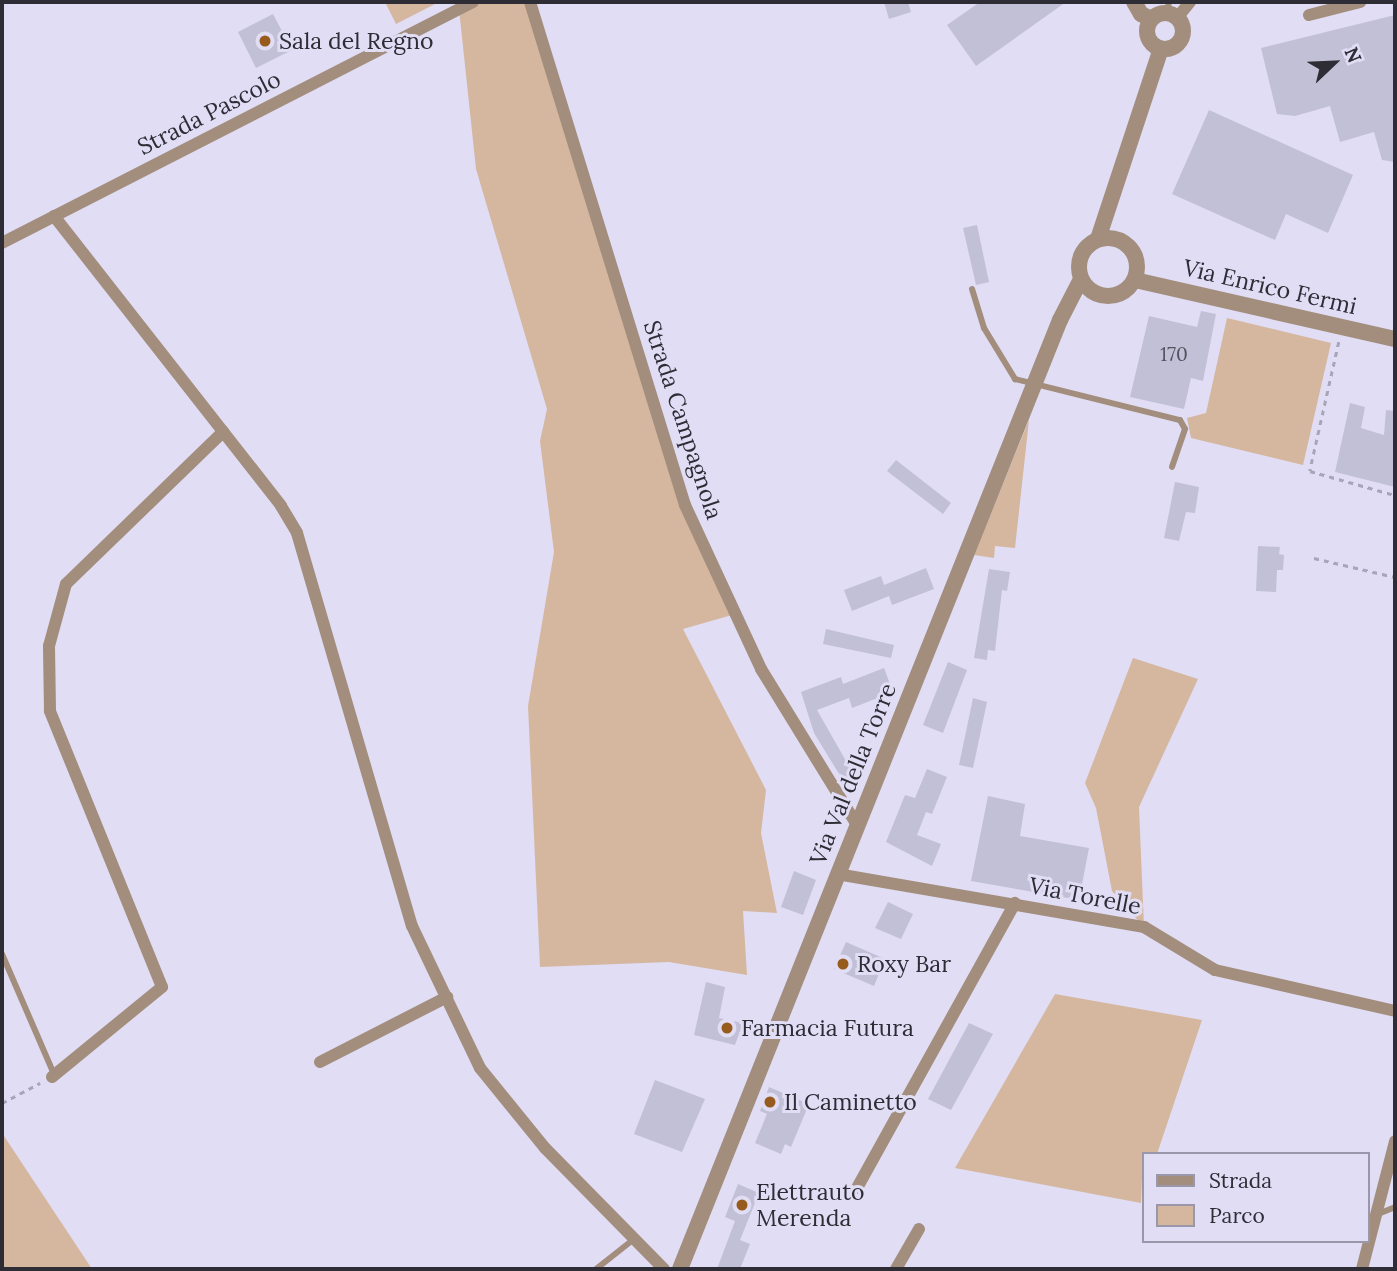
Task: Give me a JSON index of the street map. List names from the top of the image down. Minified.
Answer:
{"streets":{"street":["Strada Pascolo","Via Enrico Fermi","Strada Campagnola","Via Val della Torre","Via Torelle"]},"crossings":[["Via Enrico Fermi","Via Val della Torre"],["Strada Campagnola","Via Val della Torre"],["Via Val della Torre","Via Torelle"]],"places":["Sala del Regno","Roxy Bar","Farmacia Futura","Il Caminetto","Elettrauto Merenda"],"house_numbers":["170"],"legend":["Strada","Parco"],"north":"top right"}
